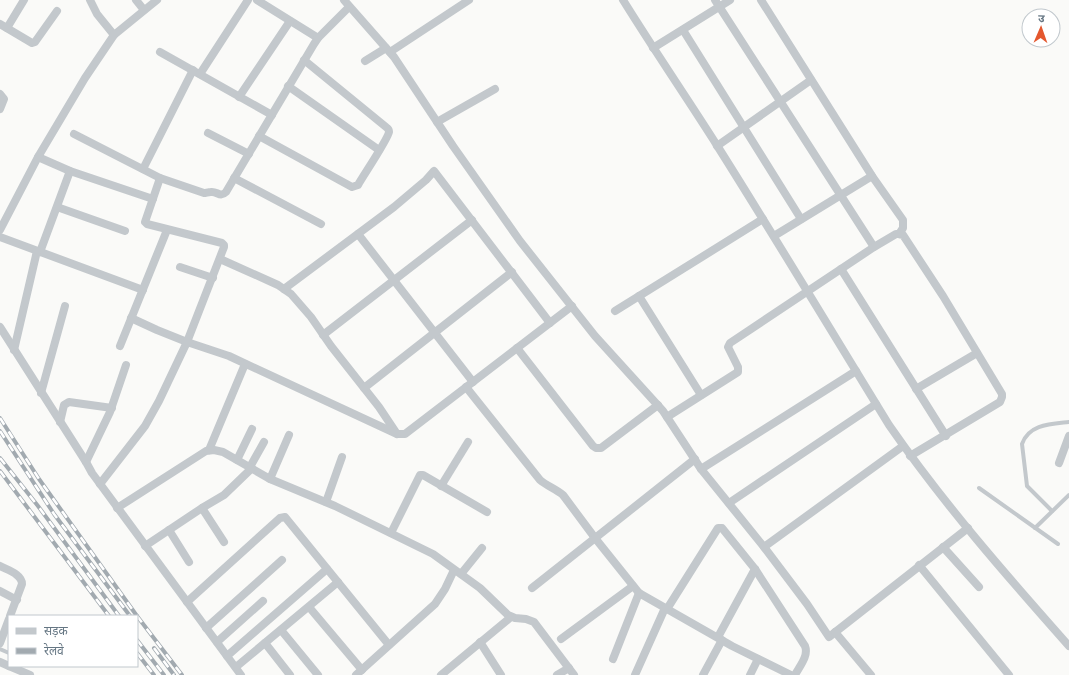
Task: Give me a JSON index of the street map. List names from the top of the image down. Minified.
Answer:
{"legend":["सड़क","रेलवे"],"north":"top"}
